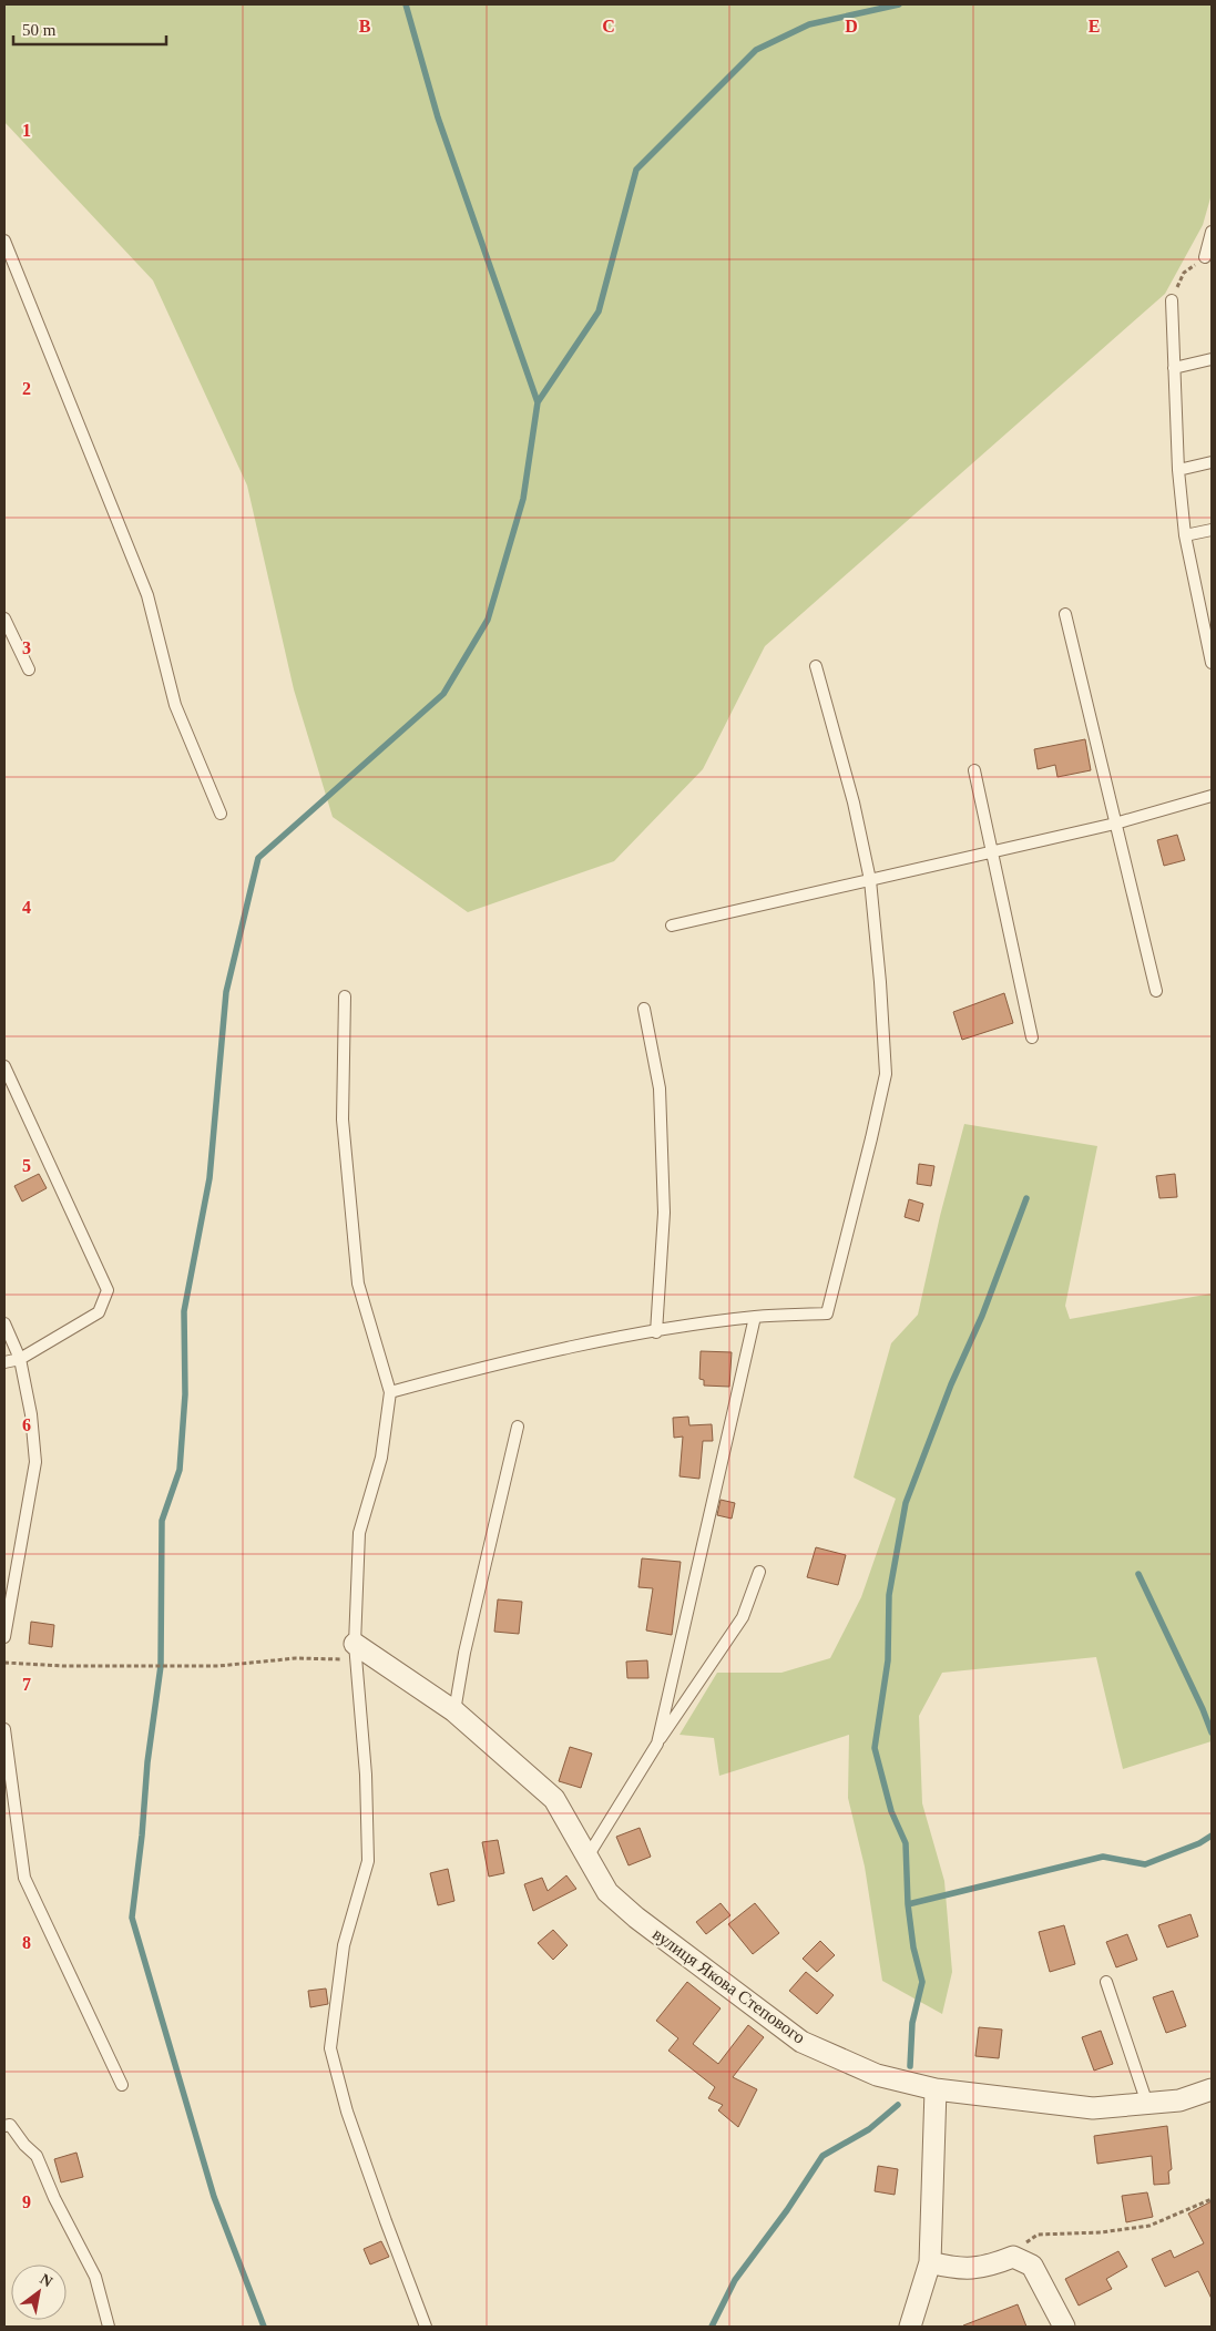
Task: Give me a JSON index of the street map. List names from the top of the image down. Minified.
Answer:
{"streets":{"street":["вулиця Якова Степового"]},"scale_bar":"50 m","north":"top right","grid":{"columns":["B","C","D","E"],"rows":["1","2","3","4","5","6","7","8","9"]}}
